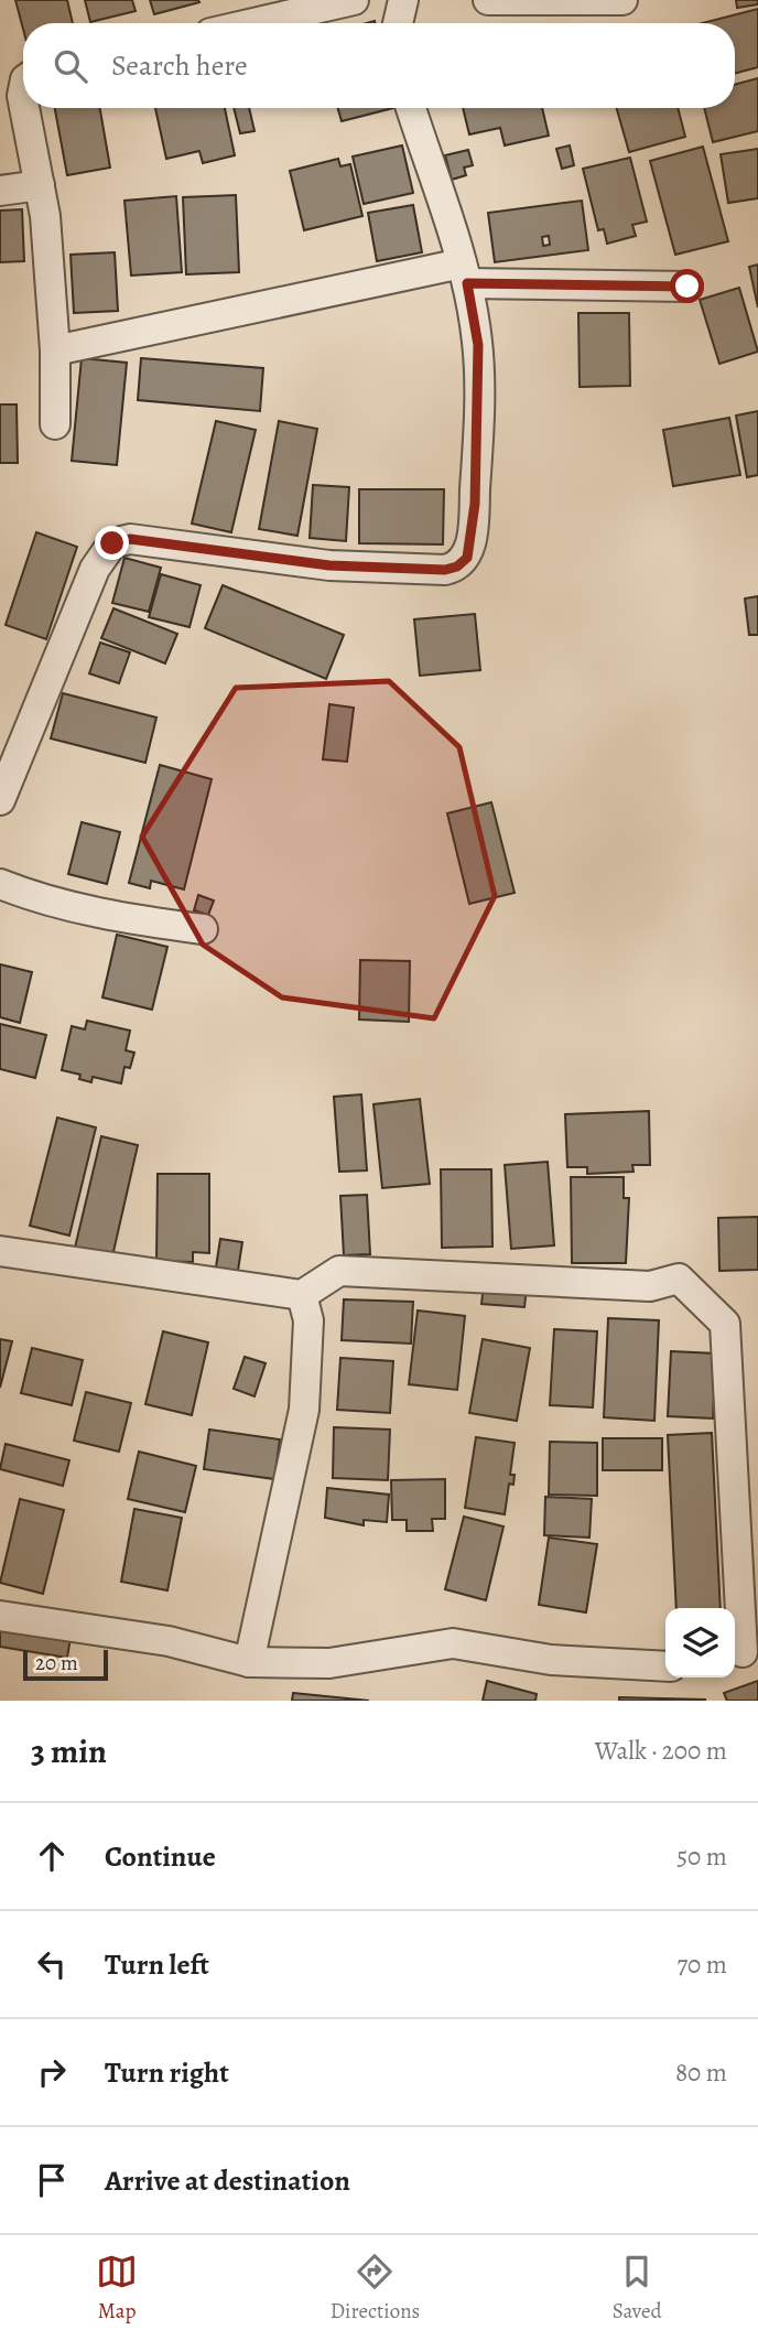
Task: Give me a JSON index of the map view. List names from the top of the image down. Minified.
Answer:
{"scale_bar":"20 m","page":{"search":"Search here","scale":"20 m","heading":["3 min","Walk · 200 m"],"list":[["Continue","50 m"],["Turn left","70 m"],["Turn right","80 m"],"Arrive at destination"],"nav":["Map","Directions","Saved"]}}
